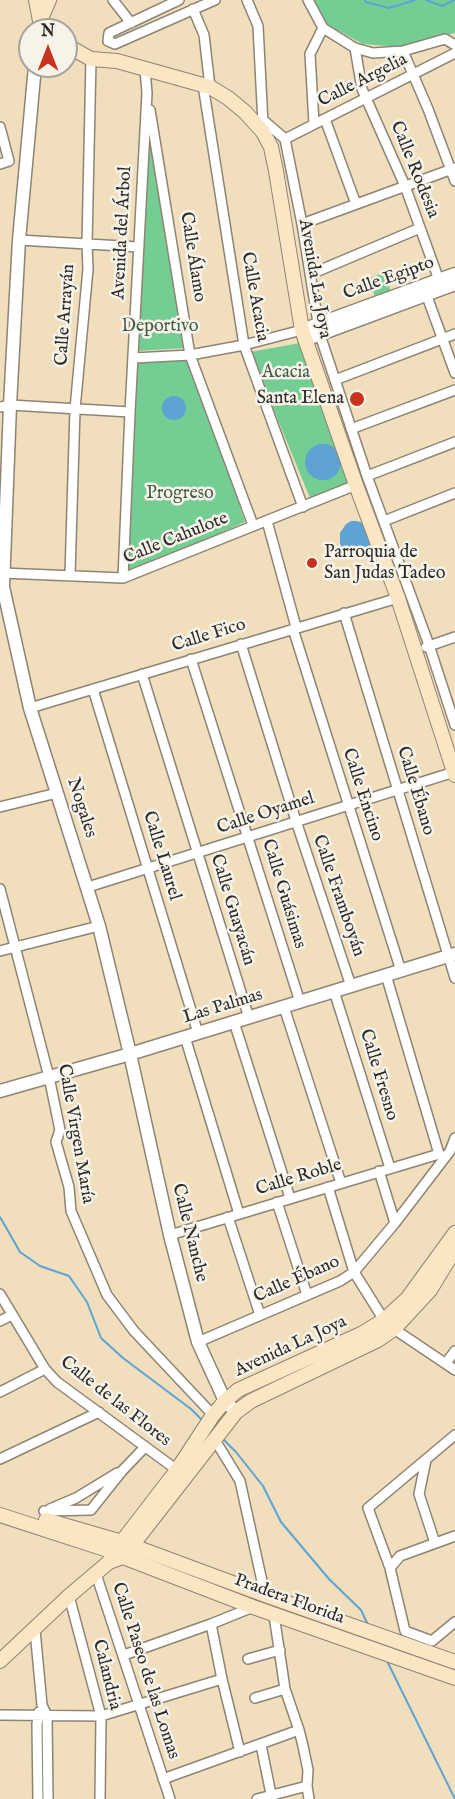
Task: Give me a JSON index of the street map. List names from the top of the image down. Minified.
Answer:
{"streets":{"main road":["Avenida La Joya","Pradera Florida"],"street":["Calle Argelia","Calle Rodesia","Avenida del Árbol","Calle Álamo","Calle Egipto","Calle Acacia","Calle Arrayán","Calle Cahulote","Calle Fico","Calle Ébano","Calle Encino","Nogales","Calle Oyamel","Calle Laurel","Calle Guásimas","Calle Framboyán","Calle Guayacán","Las Palmas","Calle Fresno","Calle Virgen María","Calle Roble","Calle Nanche","Calle de las Flores","Calle Paseo de las Lomas","Calandria"]},"crossings":[["Calle Argelia","Calle Rodesia"],["Calle Argelia","Avenida La Joya"],["Calle Rodesia","Calle Egipto"],["Avenida del Árbol","Calle Álamo"],["Avenida del Árbol","Avenida La Joya"],["Avenida del Árbol","Calle Cahulote"],["Calle Álamo","Calle Cahulote"],["Avenida La Joya","Calle Egipto"],["Avenida La Joya","Calle Acacia"],["Avenida La Joya","Calle Arrayán"],["Avenida La Joya","Calle Cahulote"],["Avenida La Joya","Calle Fico"],["Avenida La Joya","Calle Oyamel"],["Avenida La Joya","Calle Virgen María"],["Avenida La Joya","Calle Nanche"],["Avenida La Joya","Calle de las Flores"],["Avenida La Joya","Pradera Florida"],["Avenida La Joya","Calle Paseo de las Lomas"],["Avenida La Joya","Calandria"],["Calle Acacia","Calle Cahulote"],["Calle Arrayán","Calle Cahulote"],["Calle Cahulote","Calle Encino"],["Calle Cahulote","Nogales"],["Calle Fico","Calle Ébano"],["Calle Fico","Calle Encino"],["Calle Fico","Nogales"],["Calle Fico","Calle Laurel"],["Calle Fico","Calle Guásimas"],["Calle Fico","Calle Framboyán"],["Calle Fico","Calle Guayacán"],["Calle Ébano","Calle Oyamel"],["Calle Ébano","Las Palmas"],["Calle Ébano","Calle Roble"],["Calle Ébano","Calle Nanche"],["Calle Encino","Calle Oyamel"],["Calle Encino","Las Palmas"],["Nogales","Calle Oyamel"],["Nogales","Las Palmas"],["Nogales","Calle Nanche"],["Calle Oyamel","Calle Laurel"],["Calle Oyamel","Calle Guásimas"],["Calle Oyamel","Calle Framboyán"],["Calle Oyamel","Calle Guayacán"],["Calle Laurel","Las Palmas"],["Calle Guásimas","Las Palmas"],["Calle Framboyán","Las Palmas"],["Calle Guayacán","Las Palmas"],["Las Palmas","Calle Fresno"],["Las Palmas","Calle Virgen María"],["Las Palmas","Calle Nanche"],["Calle Fresno","Calle Roble"],["Calle Roble","Calle Nanche"]],"parks":["Deportivo","Acacia","Progreso"],"places":["Santa Elena","Parroquia de San Judas Tadeo"],"north":"top"}
